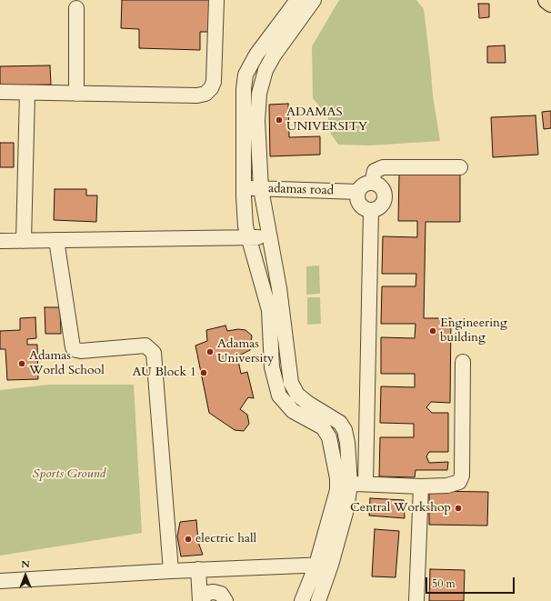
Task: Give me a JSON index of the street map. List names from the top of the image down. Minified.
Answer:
{"streets":{"street":["adamas road"]},"parks":["Sports Ground"],"places":["ADAMAS UNIVERSITY","Engineering building","Adamas University","Adamas World School","AU Block 1","Central Workshop","electric hall"],"scale_bar":"50 m","north":"top"}
